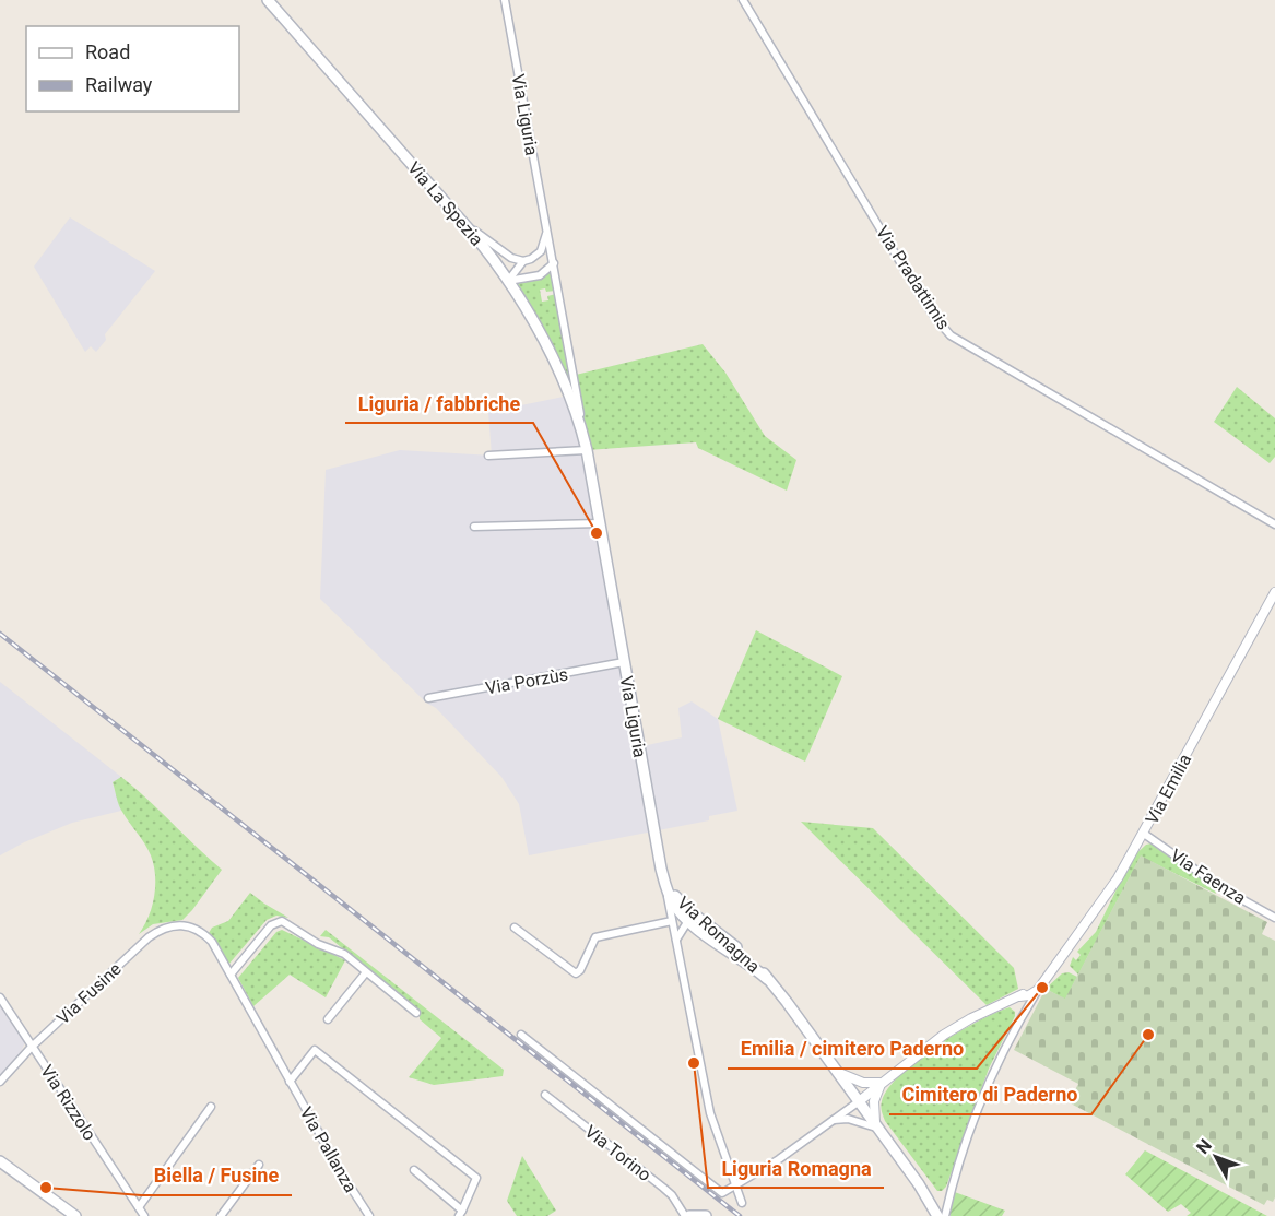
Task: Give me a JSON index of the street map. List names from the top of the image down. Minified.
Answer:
{"streets":{"main road":["Via Liguria","Via La Spezia","Via Romagna","Via Torino"],"street":["Via Pradattimis","Via Porzùs","Via Emilia","Via Faenza","Via Fusine","Via Rizzolo","Via Pallanza"]},"crossings":[["Via Liguria","Via La Spezia"],["Via Liguria","Via Porzùs"],["Via Liguria","Via Romagna"],["Via Emilia","Via Faenza"],["Via Emilia","Via Romagna"],["Via Fusine","Via Rizzolo"],["Via Fusine","Via Pallanza"]],"places":["Liguria / fabbriche","Emilia / cimitero Paderno","Cimitero di Paderno","Liguria Romagna","Biella / Fusine"],"legend":["Road","Railway"],"north":"top left"}
